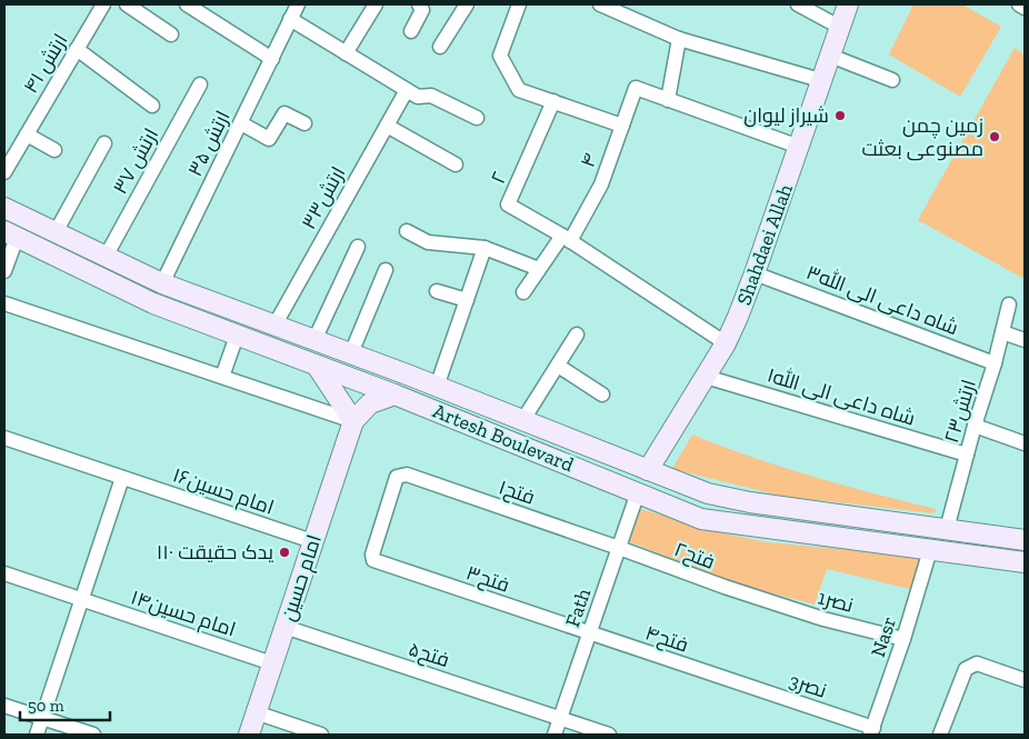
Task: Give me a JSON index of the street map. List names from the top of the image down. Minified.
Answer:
{"streets":{"main road":["Shahdaei Allah","Artesh Boulevard","امام حسین"],"street":["ارتش ۴۱","ارتش ۳۵","۴","ارتش ۳۷","۲","ارتش۳۳","شاه داعی الی الله۳","شاه داعی الی الله۱","ارتش۲۳","امام حسین۱۶","۱فتح","۲فتح","۳فتح","1نصر","Fath","امام حسین۱۴","Nasr","فتح۴","۵فتح","3نصر"]},"crossings":[["ارتش ۳۵","Artesh Boulevard"],["۴","۲"],["ارتش ۳۷","Artesh Boulevard"],["ارتش۳۳","Artesh Boulevard"],["Shahdaei Allah","شاه داعی الی الله۳"],["Shahdaei Allah","شاه داعی الی الله۱"],["Shahdaei Allah","Artesh Boulevard"],["شاه داعی الی الله۳","ارتش۲۳"],["شاه داعی الی الله۱","ارتش۲۳"],["ارتش۲۳","Artesh Boulevard"],["Artesh Boulevard","Fath"],["Artesh Boulevard","Nasr"],["امام حسین۱۶","امام حسین"],["۱فتح","۲فتح"],["۱فتح","۳فتح"],["۱فتح","Fath"],["۲فتح","1نصر"],["۲فتح","Fath"],["امام حسین","امام حسین۱۴"],["امام حسین","۵فتح"],["۳فتح","Fath"],["۳فتح","فتح۴"],["1نصر","Nasr"],["Fath","فتح۴"],["Fath","۵فتح"],["Nasr","3نصر"],["فتح۴","3نصر"]],"places":["شیراز لیوان","زمین چمن مصنوعی بعثت","یدک حقیقت ۱۱۰"],"scale_bar":"50 m"}
